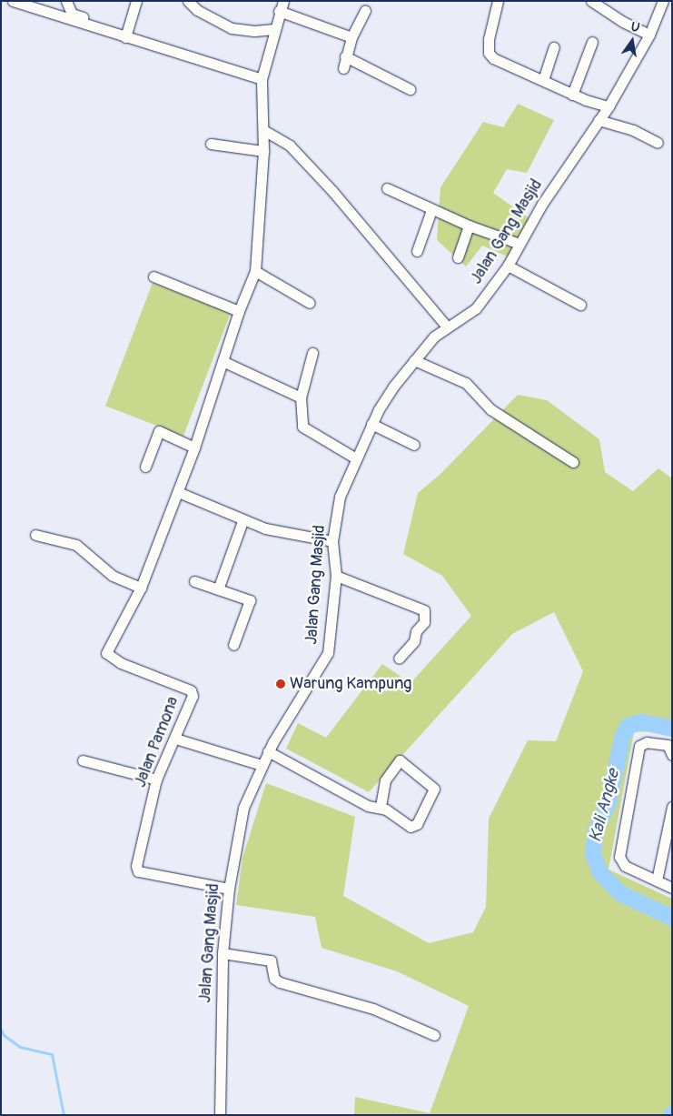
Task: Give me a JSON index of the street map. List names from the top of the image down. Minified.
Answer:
{"streets":{"street":["Jalan Gang Masjid","Jalan Pamona"]},"crossings":[["Jalan Gang Masjid","Jalan Pamona"]],"water":["Kali Angke"],"places":["Warung Kampung"],"north":"top"}
